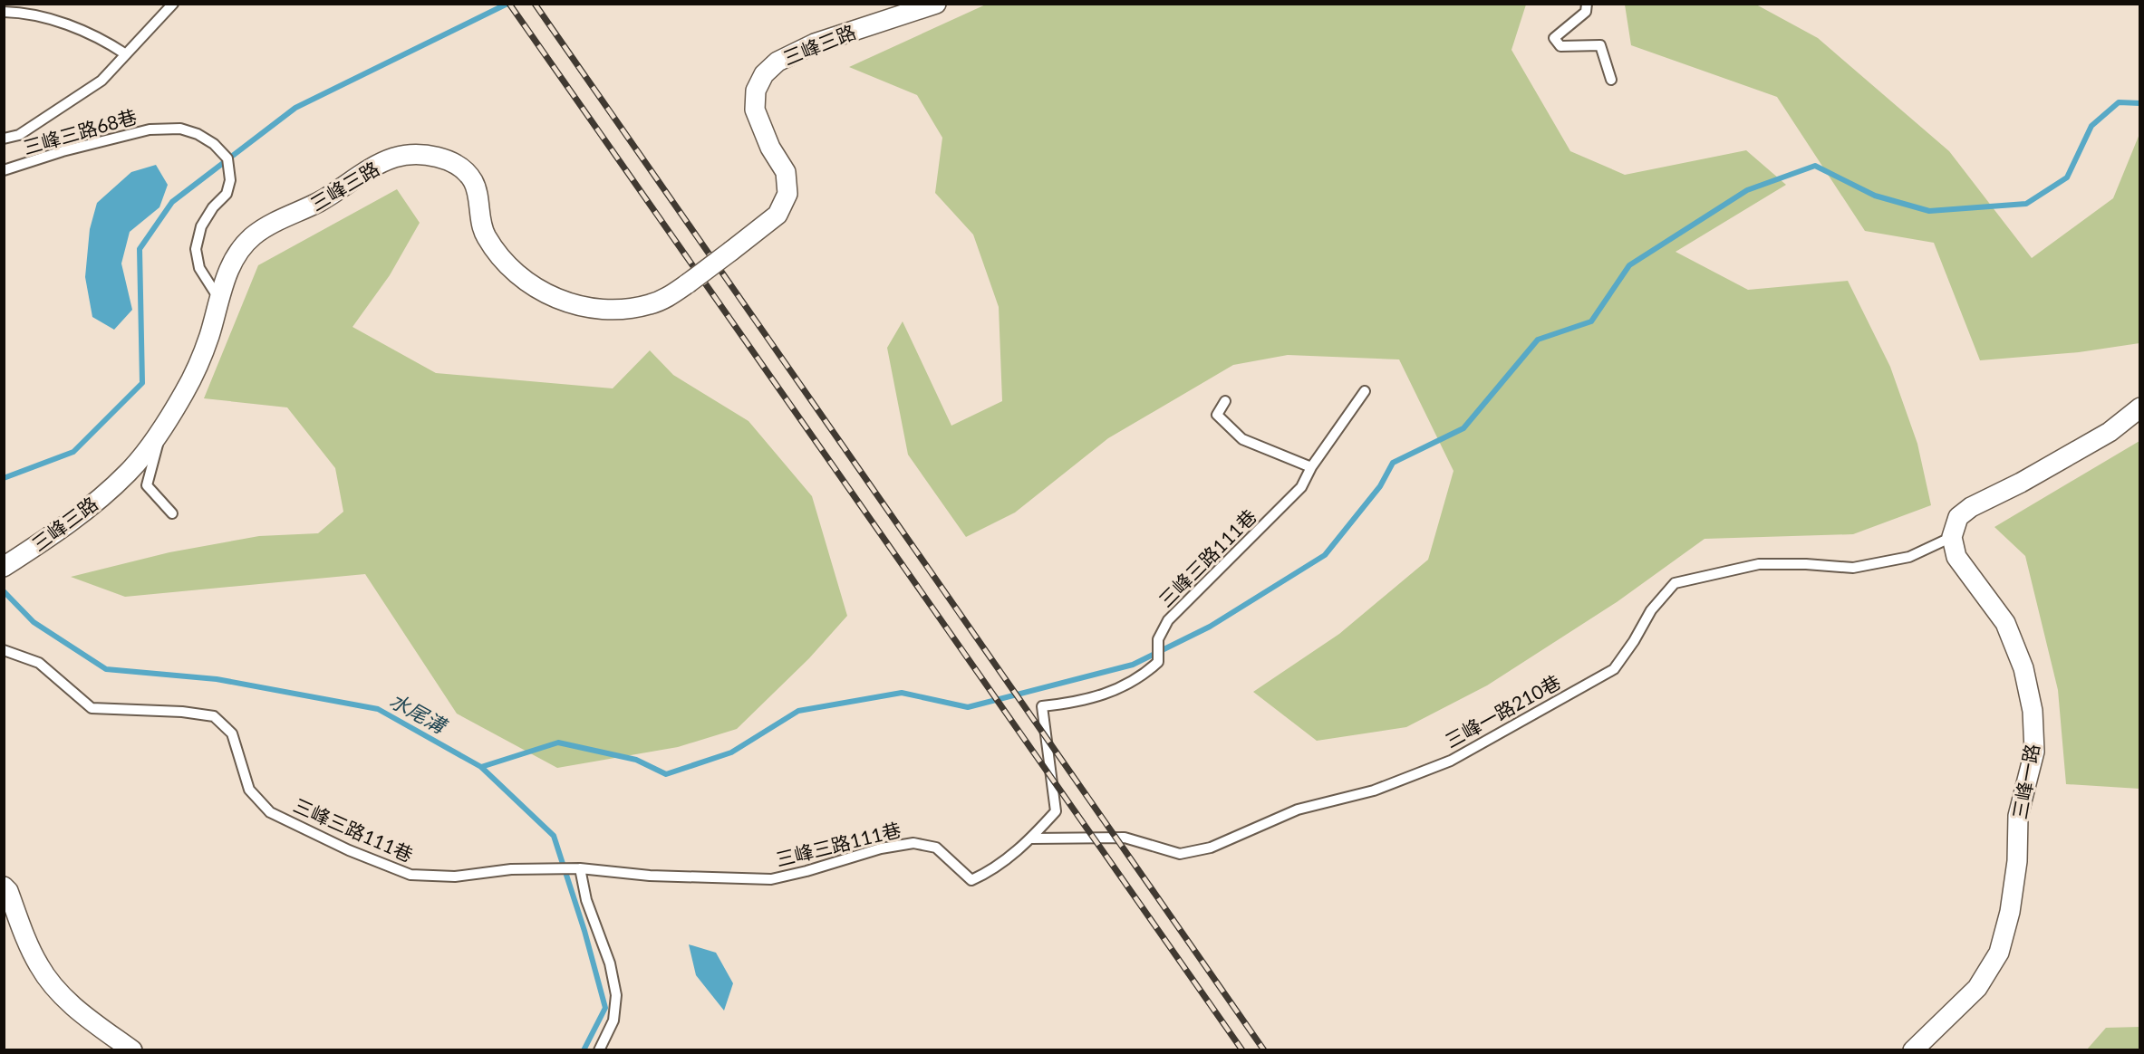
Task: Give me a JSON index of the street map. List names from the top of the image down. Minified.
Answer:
{"streets":{"street":["三峰三路","三峰一路"],"lane":["三峰三路68巷","三峰三路111巷","三峰一路210巷"]},"crossings":[["三峰三路","三峰三路68巷"],["三峰三路111巷","三峰一路210巷"],["三峰一路210巷","三峰一路"]],"water":["水尾溝"]}
